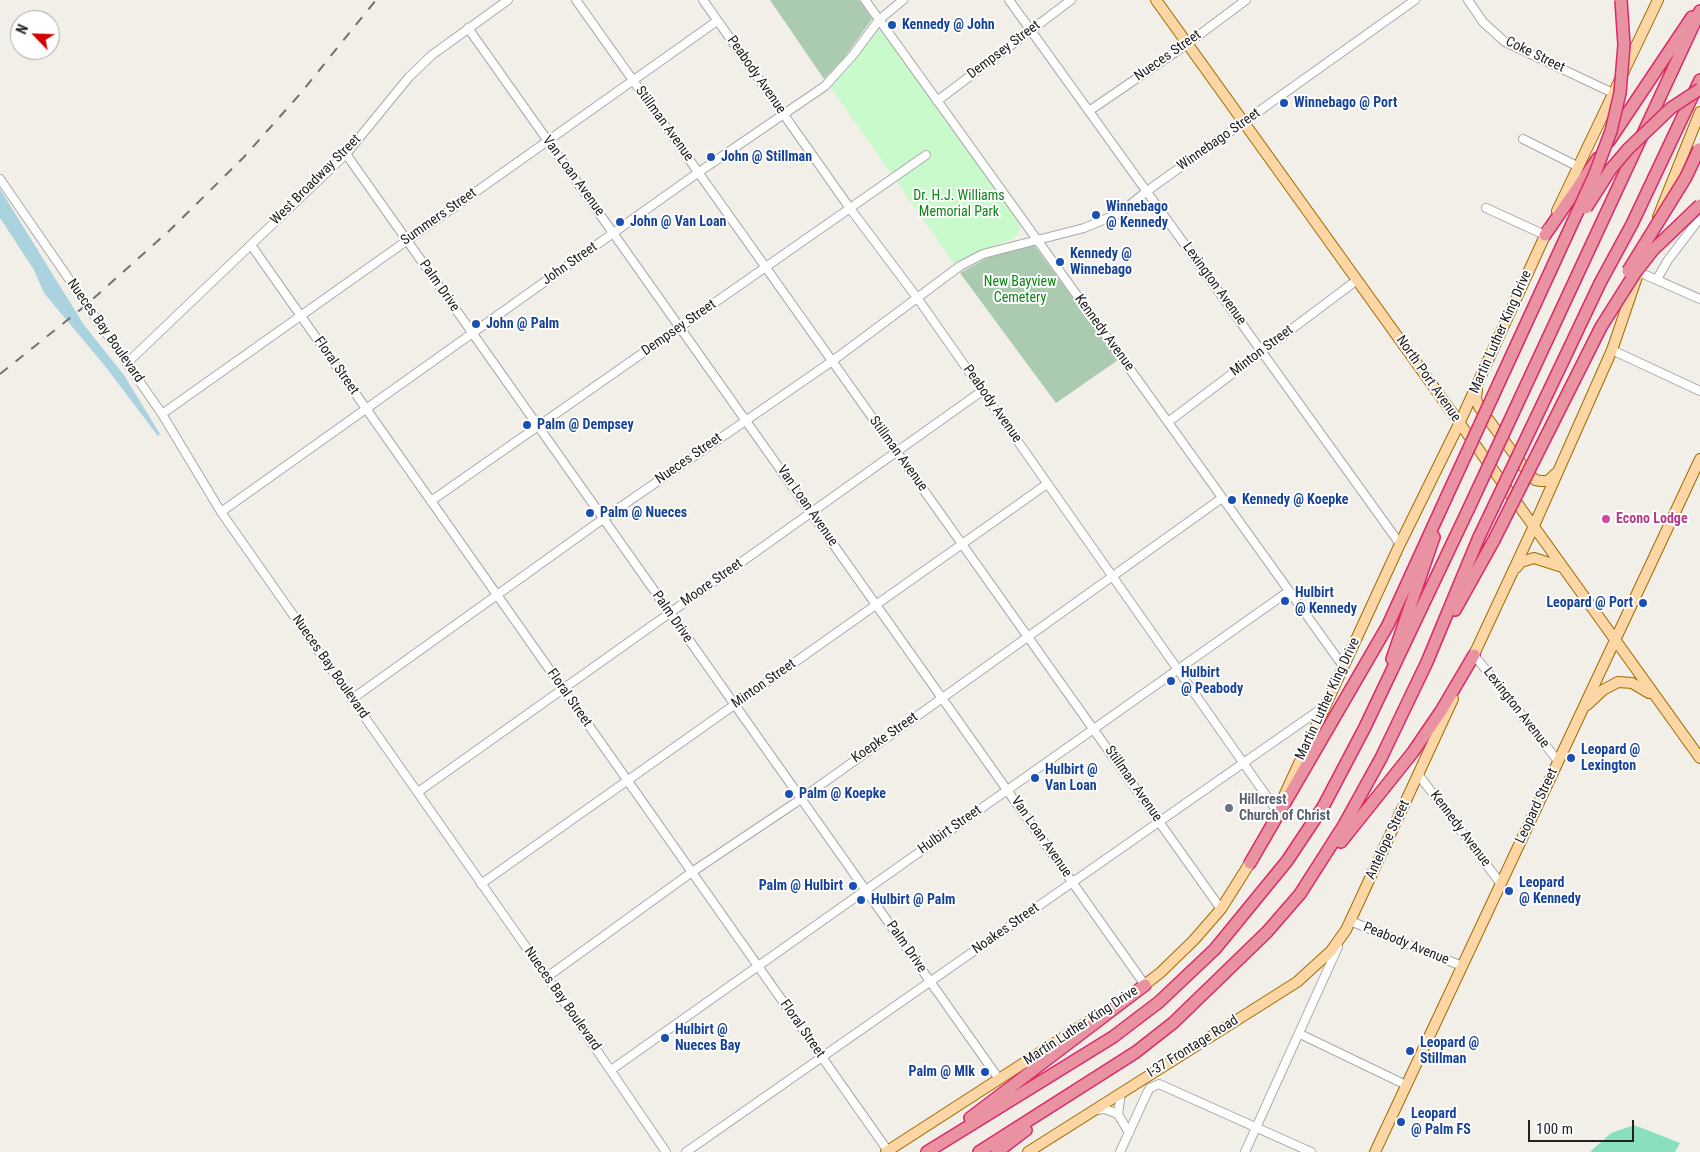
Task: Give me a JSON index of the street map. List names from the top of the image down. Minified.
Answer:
{"streets":{"main road":["Martin Luther King Drive","North Port Avenue","Leopard Street","Antelope Street","I-37 Frontage Road"],"street":["Dempsey Street","Coke Street","Nueces Street","Peabody Avenue","Stillman Avenue","Winnebago Street","Van Loan Avenue","West Broadway Street","Summers Street","John Street","Lexington Avenue","Palm Drive","Nueces Bay Boulevard","Kennedy Avenue","Minton Street","Floral Street","Moore Street","Koepke Street","Hulbirt Street","Noakes Street"]},"crossings":[["Dempsey Street","Peabody Avenue"],["Dempsey Street","Stillman Avenue"],["Dempsey Street","Van Loan Avenue"],["Dempsey Street","Lexington Avenue"],["Dempsey Street","Palm Drive"],["Dempsey Street","Kennedy Avenue"],["Dempsey Street","Floral Street"],["Coke Street","Martin Luther King Drive"],["Nueces Street","Peabody Avenue"],["Nueces Street","Stillman Avenue"],["Nueces Street","Winnebago Street"],["Nueces Street","Van Loan Avenue"],["Nueces Street","Lexington Avenue"],["Nueces Street","Palm Drive"],["Nueces Street","Nueces Bay Boulevard"],["Nueces Street","Kennedy Avenue"],["Nueces Street","Floral Street"],["Nueces Street","North Port Avenue"],["Peabody Avenue","Summers Street"],["Peabody Avenue","John Street"],["Peabody Avenue","Martin Luther King Drive"],["Peabody Avenue","Minton Street"],["Peabody Avenue","Moore Street"],["Peabody Avenue","Koepke Street"],["Peabody Avenue","Leopard Street"],["Peabody Avenue","Hulbirt Street"],["Peabody Avenue","Antelope Street"],["Peabody Avenue","Noakes Street"],["Peabody Avenue","I-37 Frontage Road"],["Stillman Avenue","Summers Street"],["Stillman Avenue","John Street"],["Stillman Avenue","Martin Luther King Drive"],["Stillman Avenue","Minton Street"],["Stillman Avenue","Moore Street"],["Stillman Avenue","Koepke Street"],["Stillman Avenue","Hulbirt Street"],["Stillman Avenue","Noakes Street"],["Winnebago Street","Lexington Avenue"],["Winnebago Street","Kennedy Avenue"],["Winnebago Street","North Port Avenue"],["Van Loan Avenue","West Broadway Street"],["Van Loan Avenue","Summers Street"],["Van Loan Avenue","John Street"],["Van Loan Avenue","Martin Luther King Drive"],["Van Loan Avenue","Minton Street"],["Van Loan Avenue","Moore Street"],["Van Loan Avenue","Koepke Street"],["Van Loan Avenue","Hulbirt Street"],["Van Loan Avenue","Noakes Street"],["West Broadway Street","Palm Drive"],["West Broadway Street","Nueces Bay Boulevard"],["West Broadway Street","Floral Street"],["Summers Street","Palm Drive"],["Summers Street","Nueces Bay Boulevard"],["Summers Street","Floral Street"],["John Street","Palm Drive"],["John Street","Nueces Bay Boulevard"],["John Street","Kennedy Avenue"],["John Street","Floral Street"],["Lexington Avenue","Martin Luther King Drive"],["Lexington Avenue","Minton Street"],["Lexington Avenue","Leopard Street"],["Lexington Avenue","Antelope Street"],["Palm Drive","Martin Luther King Drive"],["Palm Drive","Minton Street"],["Palm Drive","Moore Street"],["Palm Drive","Koepke Street"],["Palm Drive","Hulbirt Street"],["Palm Drive","Noakes Street"],["Nueces Bay Boulevard","Minton Street"],["Nueces Bay Boulevard","Moore Street"],["Nueces Bay Boulevard","Koepke Street"],["Nueces Bay Boulevard","Hulbirt Street"],["Martin Luther King Drive","Kennedy Avenue"],["Martin Luther King Drive","Floral Street"],["Martin Luther King Drive","North Port Avenue"],["Martin Luther King Drive","Noakes Street"],["Kennedy Avenue","Minton Street"],["Kennedy Avenue","Koepke Street"],["Kennedy Avenue","Leopard Street"],["Kennedy Avenue","Hulbirt Street"],["Kennedy Avenue","Antelope Street"],["Minton Street","Floral Street"],["Minton Street","North Port Avenue"],["Floral Street","Moore Street"],["Floral Street","Koepke Street"],["Floral Street","Hulbirt Street"],["Floral Street","Noakes Street"],["North Port Avenue","Leopard Street"],["North Port Avenue","Antelope Street"],["Antelope Street","I-37 Frontage Road"]],"parks":["Dr. H.J. Williams Memorial Park","New Bayview Cemetery"],"places":["Kennedy @ John","Winnebago @ Port","John @ Stillman","Winnebago @ Kennedy","John @ Van Loan","Kennedy @ Winnebago","John @ Palm","Palm @ Dempsey","Kennedy @ Koepke","Palm @ Nueces","Econo Lodge","Hulbirt @ Kennedy","Leopard @ Port","Hulbirt @ Peabody","Leopard @ Lexington","Hulbirt @ Van Loan","Palm @ Koepke","Hillcrest Church of Christ","Palm @ Hulbirt","Leopard @ Kennedy","Hulbirt @ Palm","Hulbirt @ Nueces Bay","Leopard @ Stillman","Palm @ Mlk","Leopard @ Palm FS"],"scale_bar":"100 m","north":"top left"}
